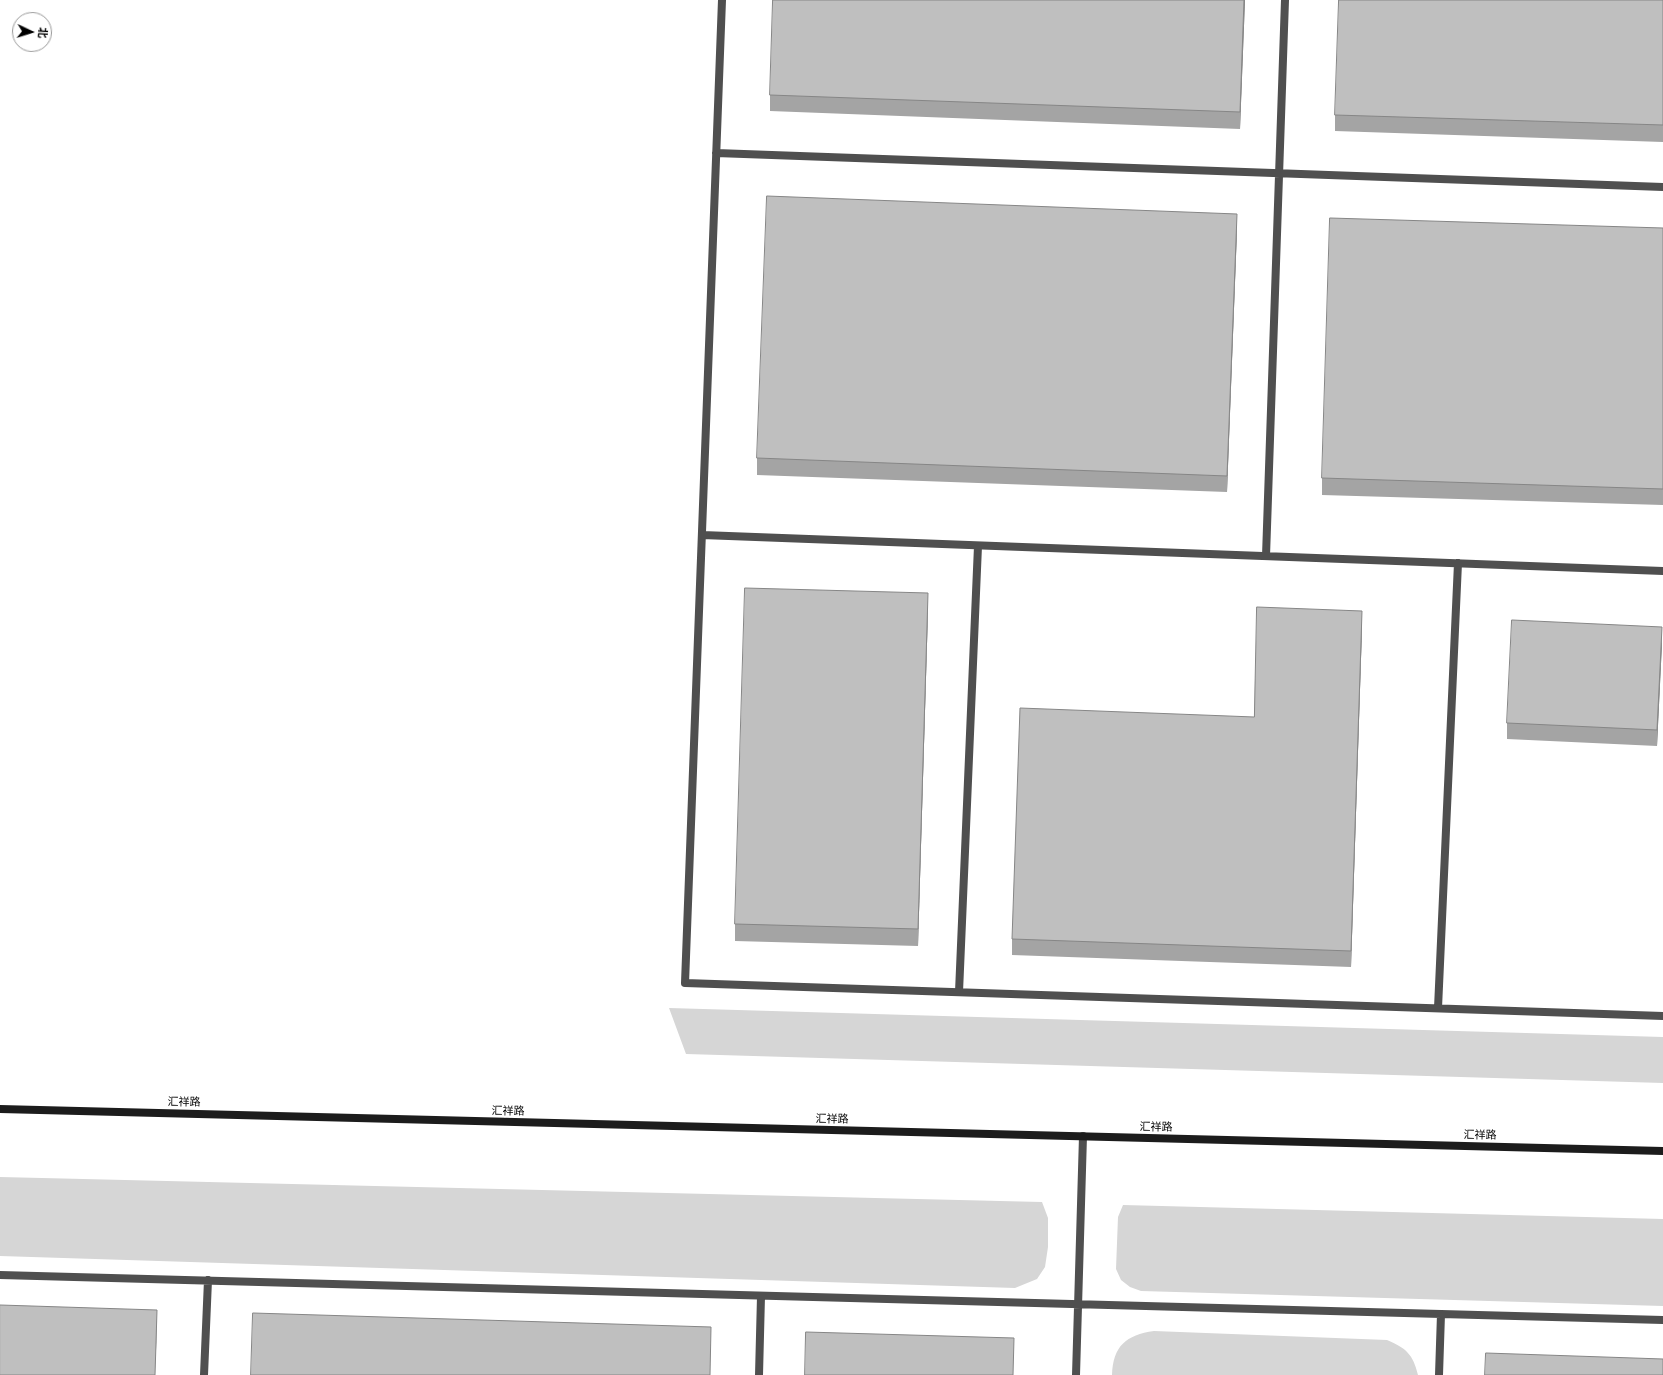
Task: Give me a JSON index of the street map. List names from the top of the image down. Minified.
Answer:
{"streets":{"main road":["汇祥路"]},"north":"right"}
